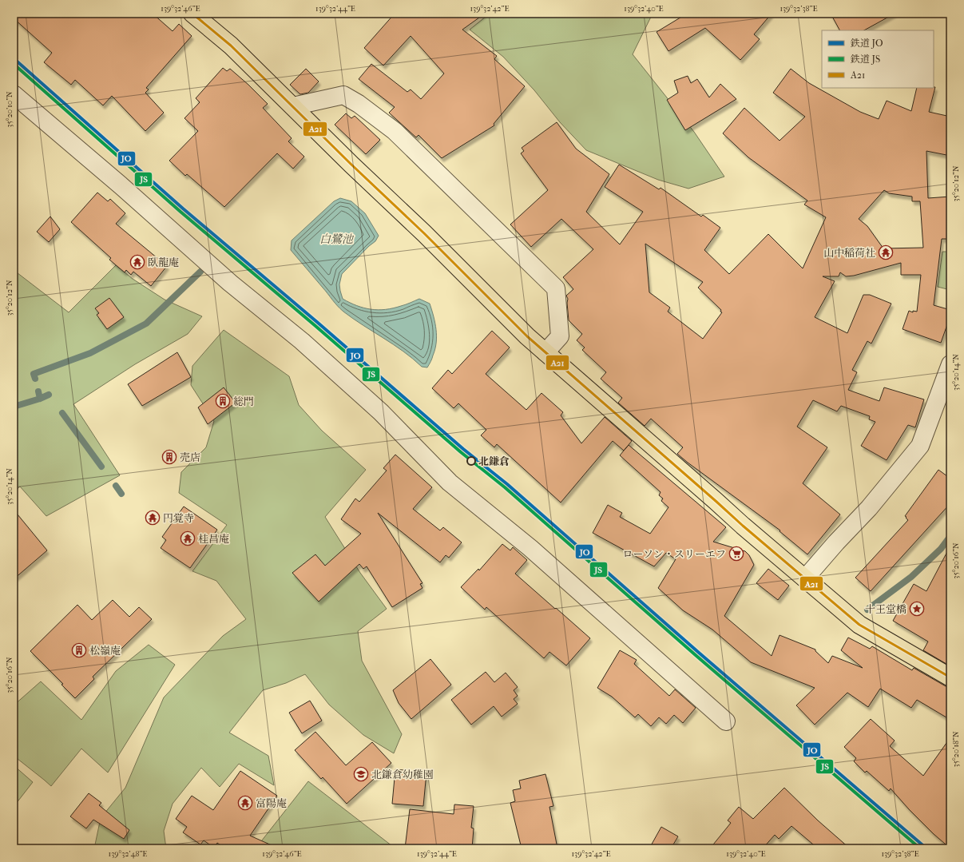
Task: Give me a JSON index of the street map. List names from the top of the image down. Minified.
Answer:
{"water":["白鷺池"],"places":{"temple":["山中稲荷社","臥龍庵","円覚寺","桂昌庵","富陽庵"],"building":["総門","売店","松嶺庵"],"other":["北鎌倉"],"supermarket":["ローソン・スリーエフ"],"place":["十王堂橋"],"school or university":["北鎌倉幼稚園"]},"lines":["transit line A21","rail line JO","rail line JS"],"legend":["鉄道 JO","鉄道 JS","A21"],"coordinates":["139°32'46\"E","139°32'44\"E","139°32'42\"E","139°32'40\"E","139°32'38\"E","35°20'10\"N","35°20'12\"N","35°20'14\"N","35°20'16\"N","35°20'18\"N","139°32'48\"E"]}
